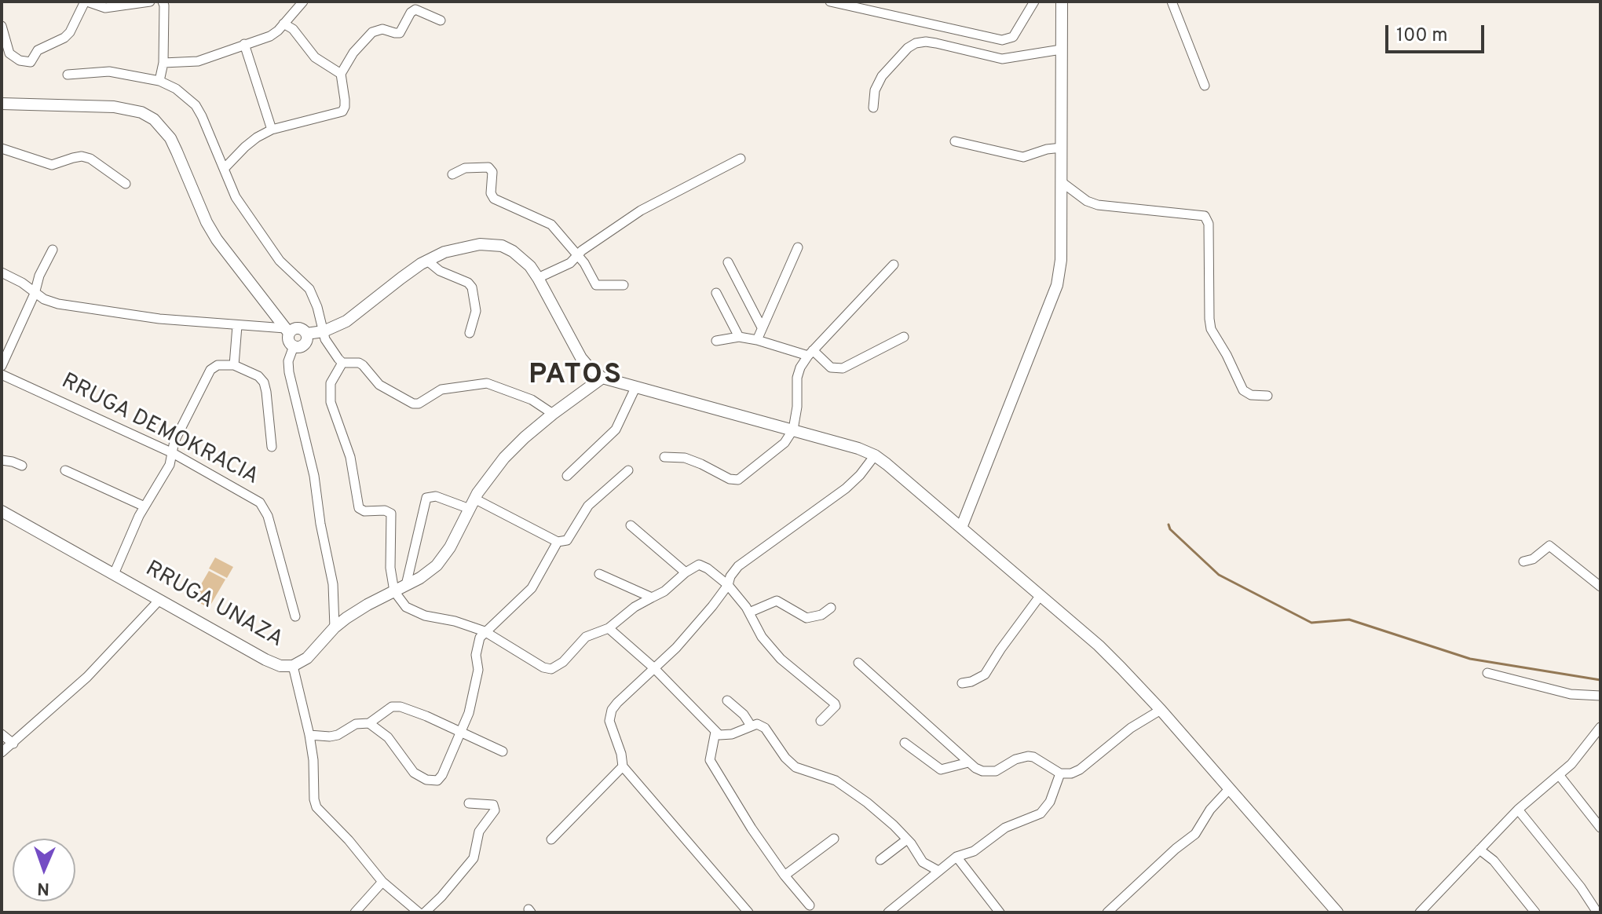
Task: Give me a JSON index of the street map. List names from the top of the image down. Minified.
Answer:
{"streets":{"main road":["RRUGA UNAZA"],"street":["RRUGA DEMOKRACIA"]},"districts":["PATOS"],"scale_bar":"100 m","north":"bottom"}
